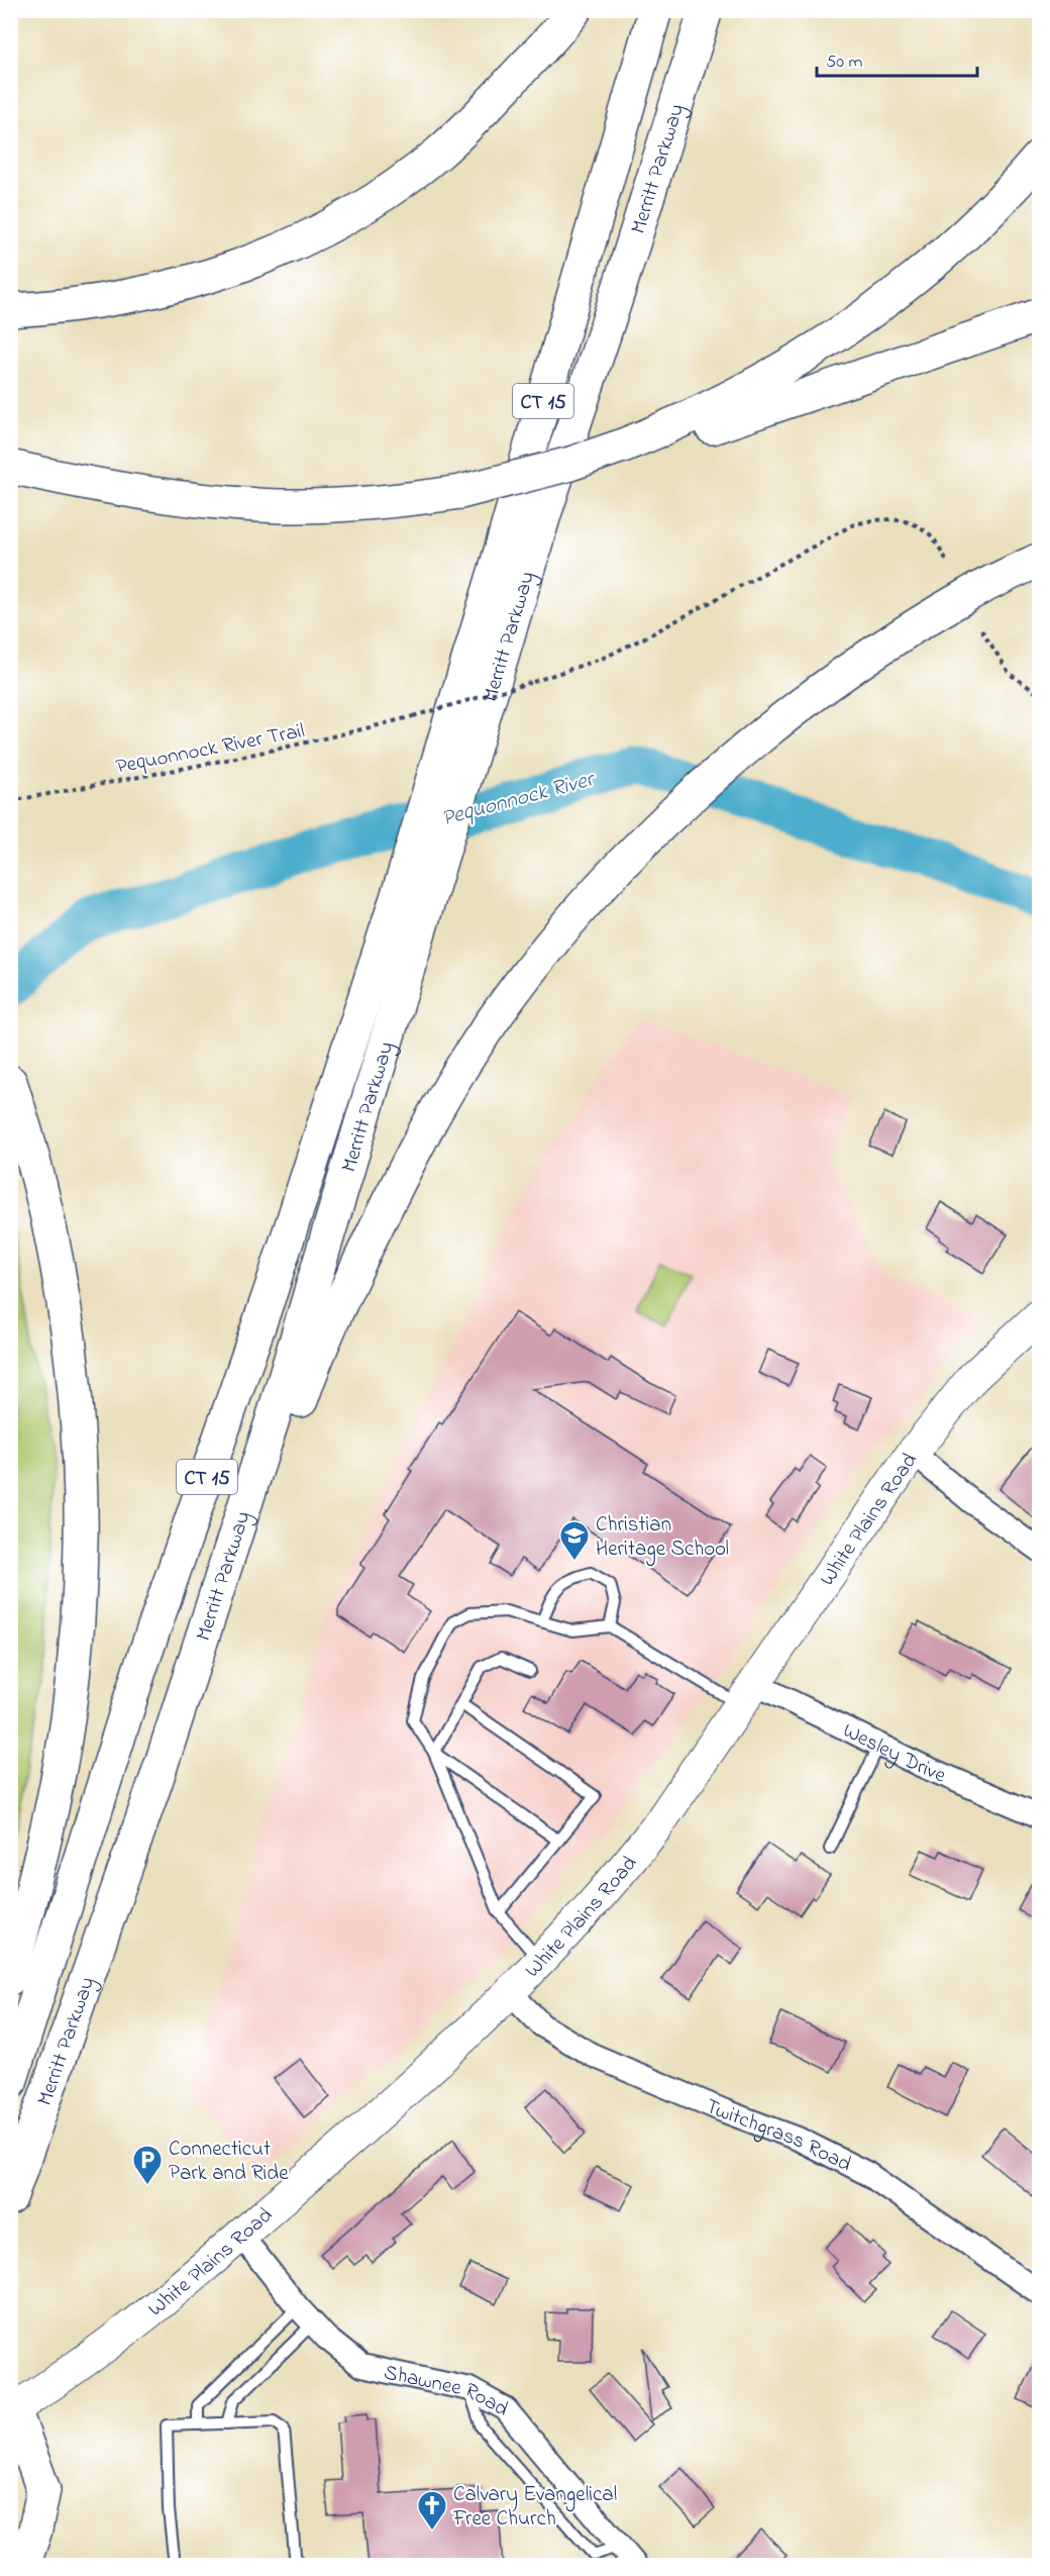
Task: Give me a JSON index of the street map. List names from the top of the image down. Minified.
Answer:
{"streets":{"highway":["Merritt Parkway","CT 15"],"main road":["White Plains Road"],"street":["Wesley Drive","Twitchgrass Road","Shawnee Road"],"path":["Pequonnock River Trail"]},"crossings":[["White Plains Road","Wesley Drive"],["White Plains Road","Twitchgrass Road"],["White Plains Road","Shawnee Road"]],"water":["Pequonnock River"],"places":{"school or university":["Christian Heritage School"],"parking":["Connecticut Park and Ride"],"church":["Calvary Evangelical Free Church"]},"scale_bar":"50 m"}
